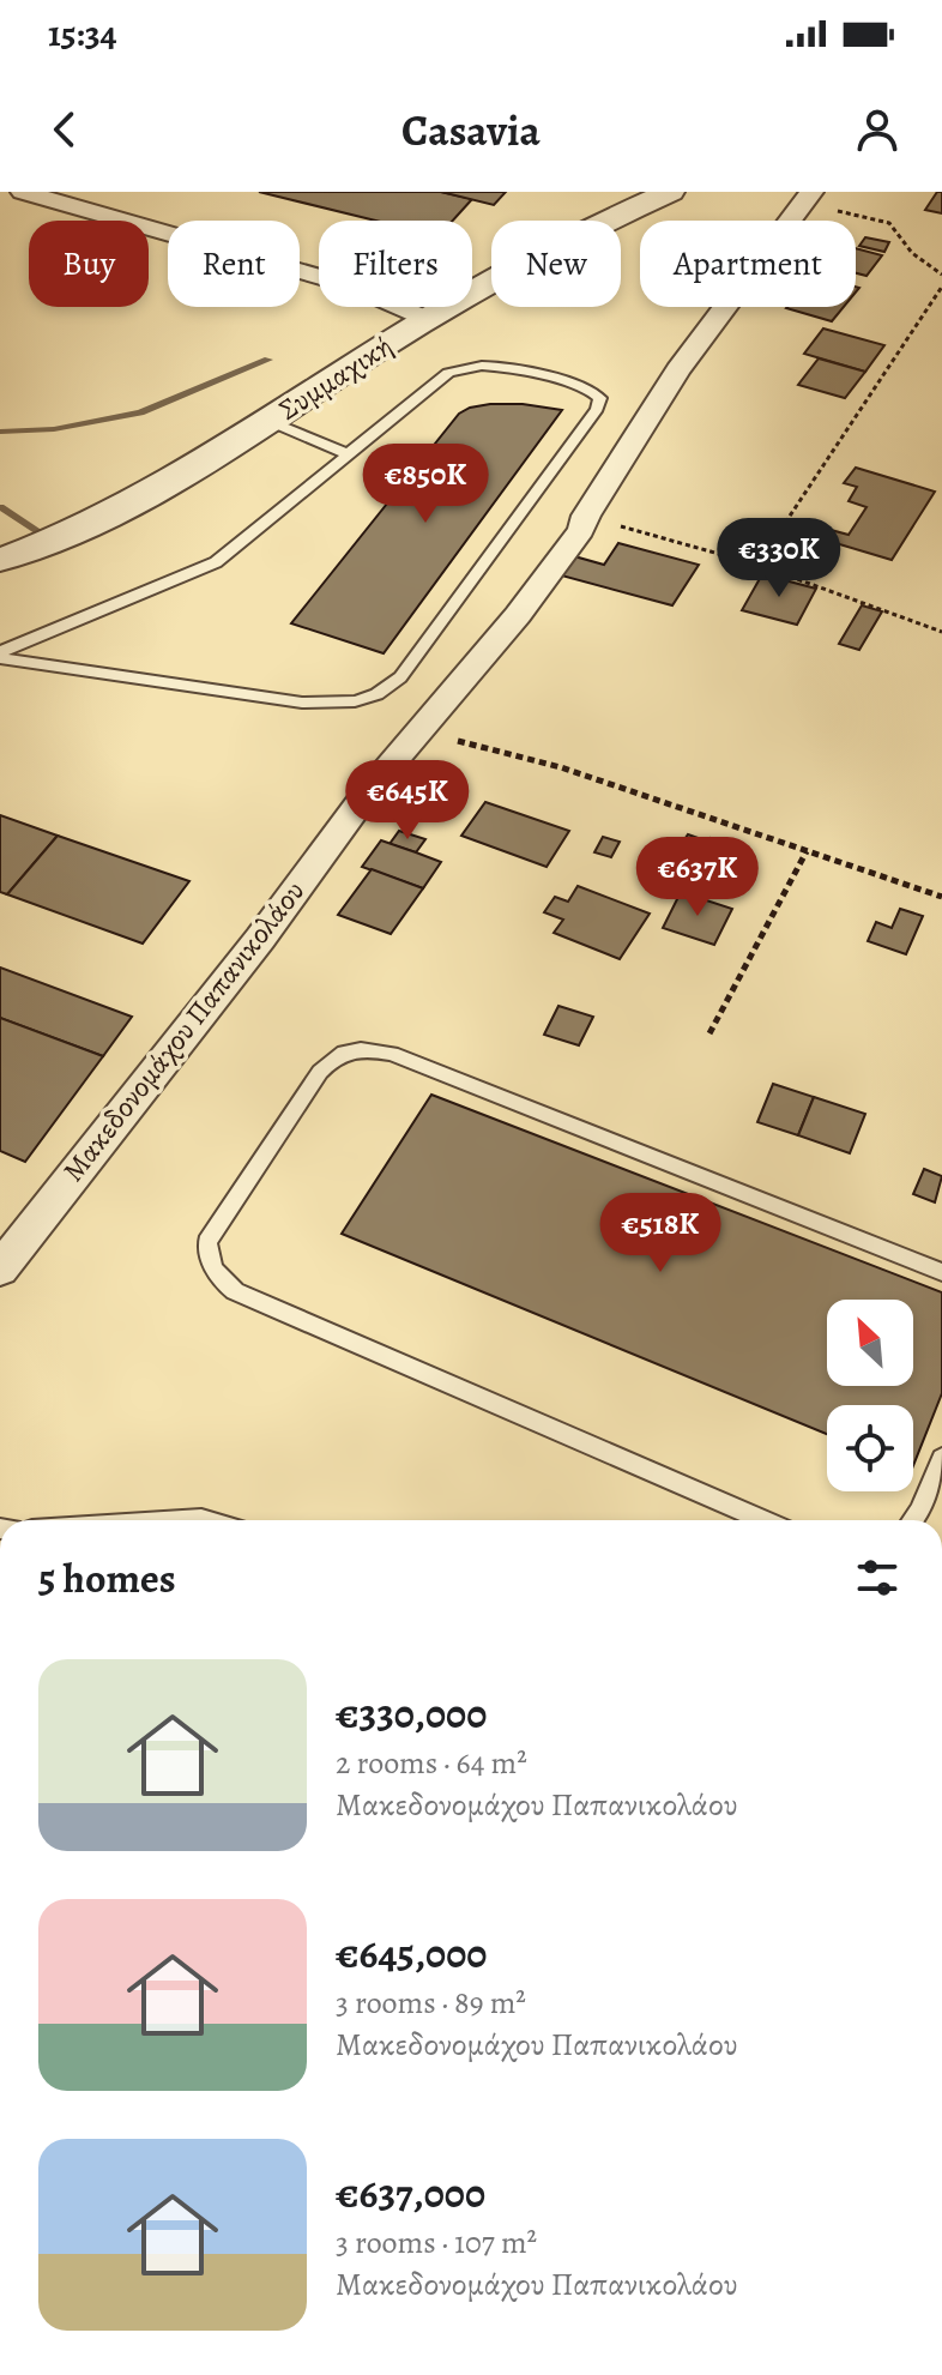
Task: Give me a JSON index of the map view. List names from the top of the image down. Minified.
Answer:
{"streets":{"street":["Συμμαχική","Μακεδονομάχου Παπανικολάου"]},"north":"top left","page":{"status":"15:34","header":"Casavia","chip":["Buy","Rent","Filters","New","Apartment"],"price":["€850K","€330K","€645K","€637K","€518K"],"heading":"5 homes","list":[{"name":"€330,000","note":"2 rooms · 64 m² · Μακεδονομάχου Παπανικολάου"},{"name":"€645,000","note":"3 rooms · 89 m² · Μακεδονομάχου Παπανικολάου"},{"name":"€637,000","note":"3 rooms · 107 m² · Μακεδονομάχου Παπανικολάου"}]}}
